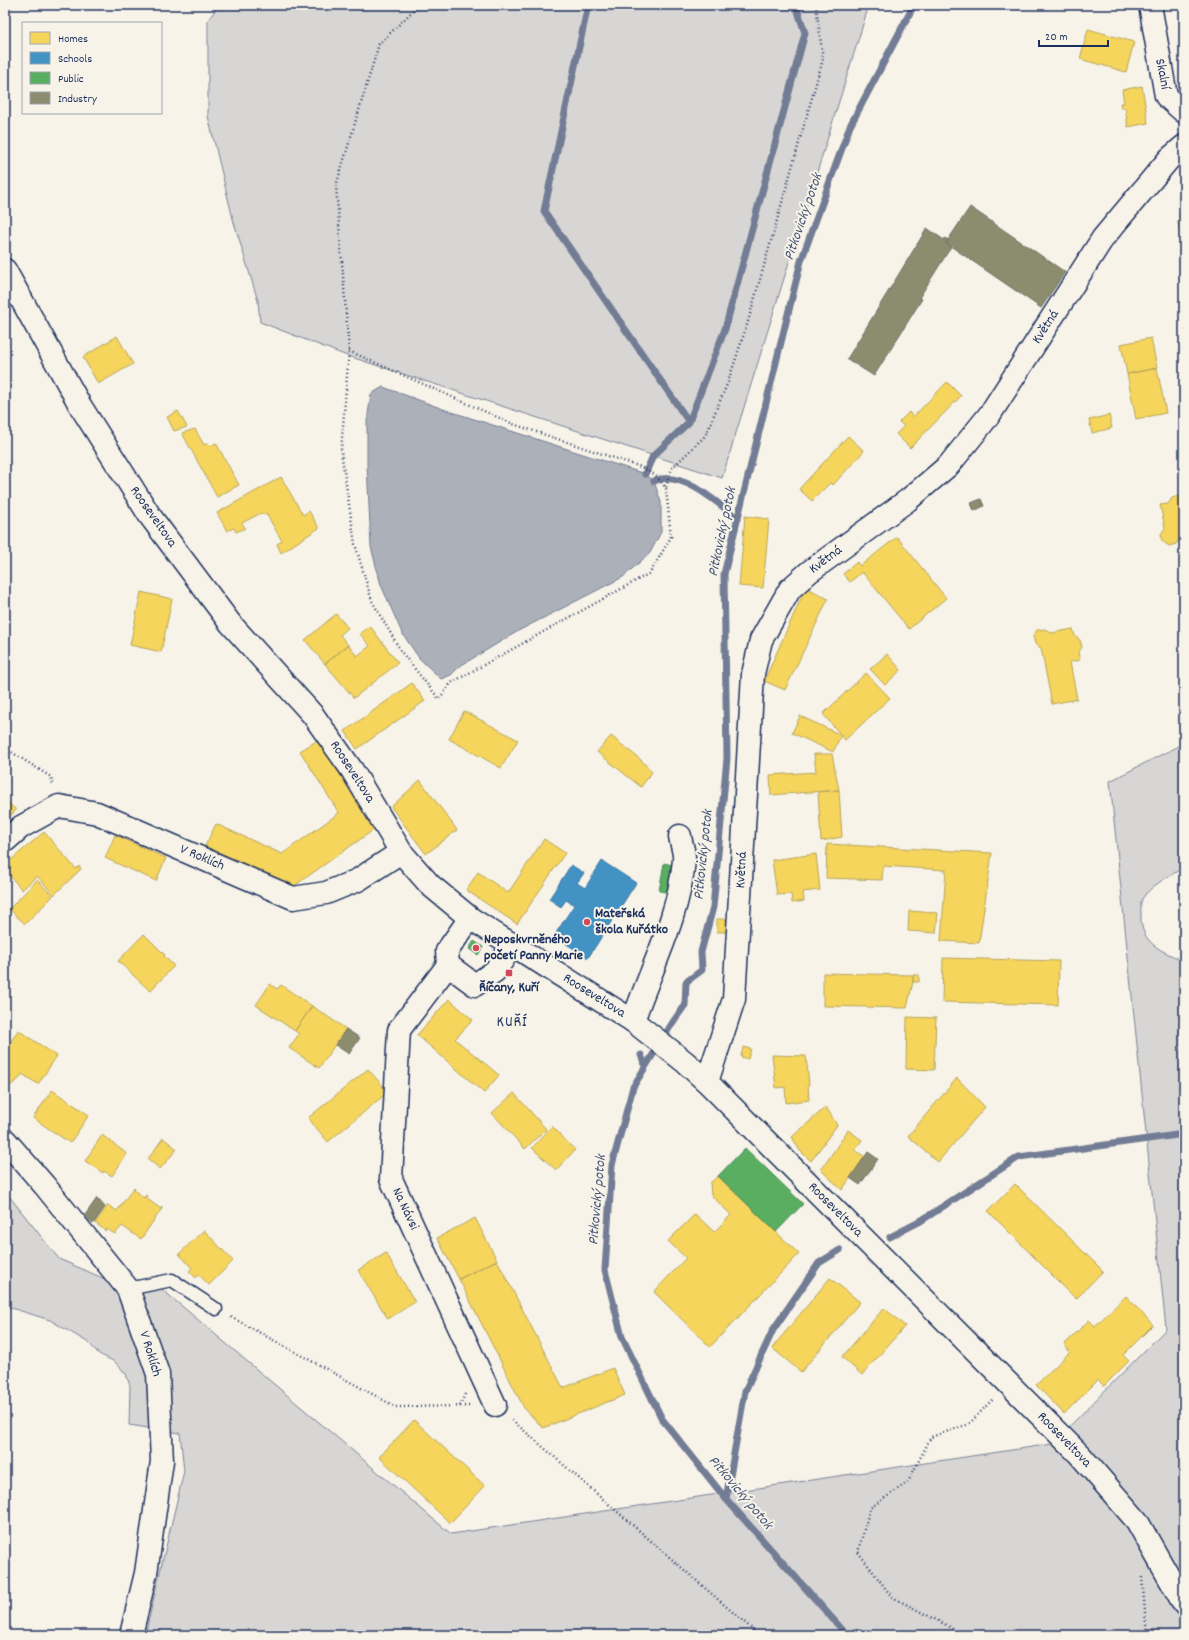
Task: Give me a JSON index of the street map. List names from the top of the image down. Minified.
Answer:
{"streets":{"street":["Skalní","Květná","Rooseveltova","V Roklích","Na Návsi"]},"crossings":[["Květná","Rooseveltova"],["Rooseveltova","V Roklích"],["Rooseveltova","Na Návsi"]],"districts":["KUŘÍ"],"water":["Pitkovický potok"],"places":{"other":["Mateřská škola Kuřátko","Neposkvrněného početí Panny Marie"],"transit":["Říčany, Kuří"]},"legend":["Homes","Schools","Public","Industry"],"scale_bar":"20 m"}
